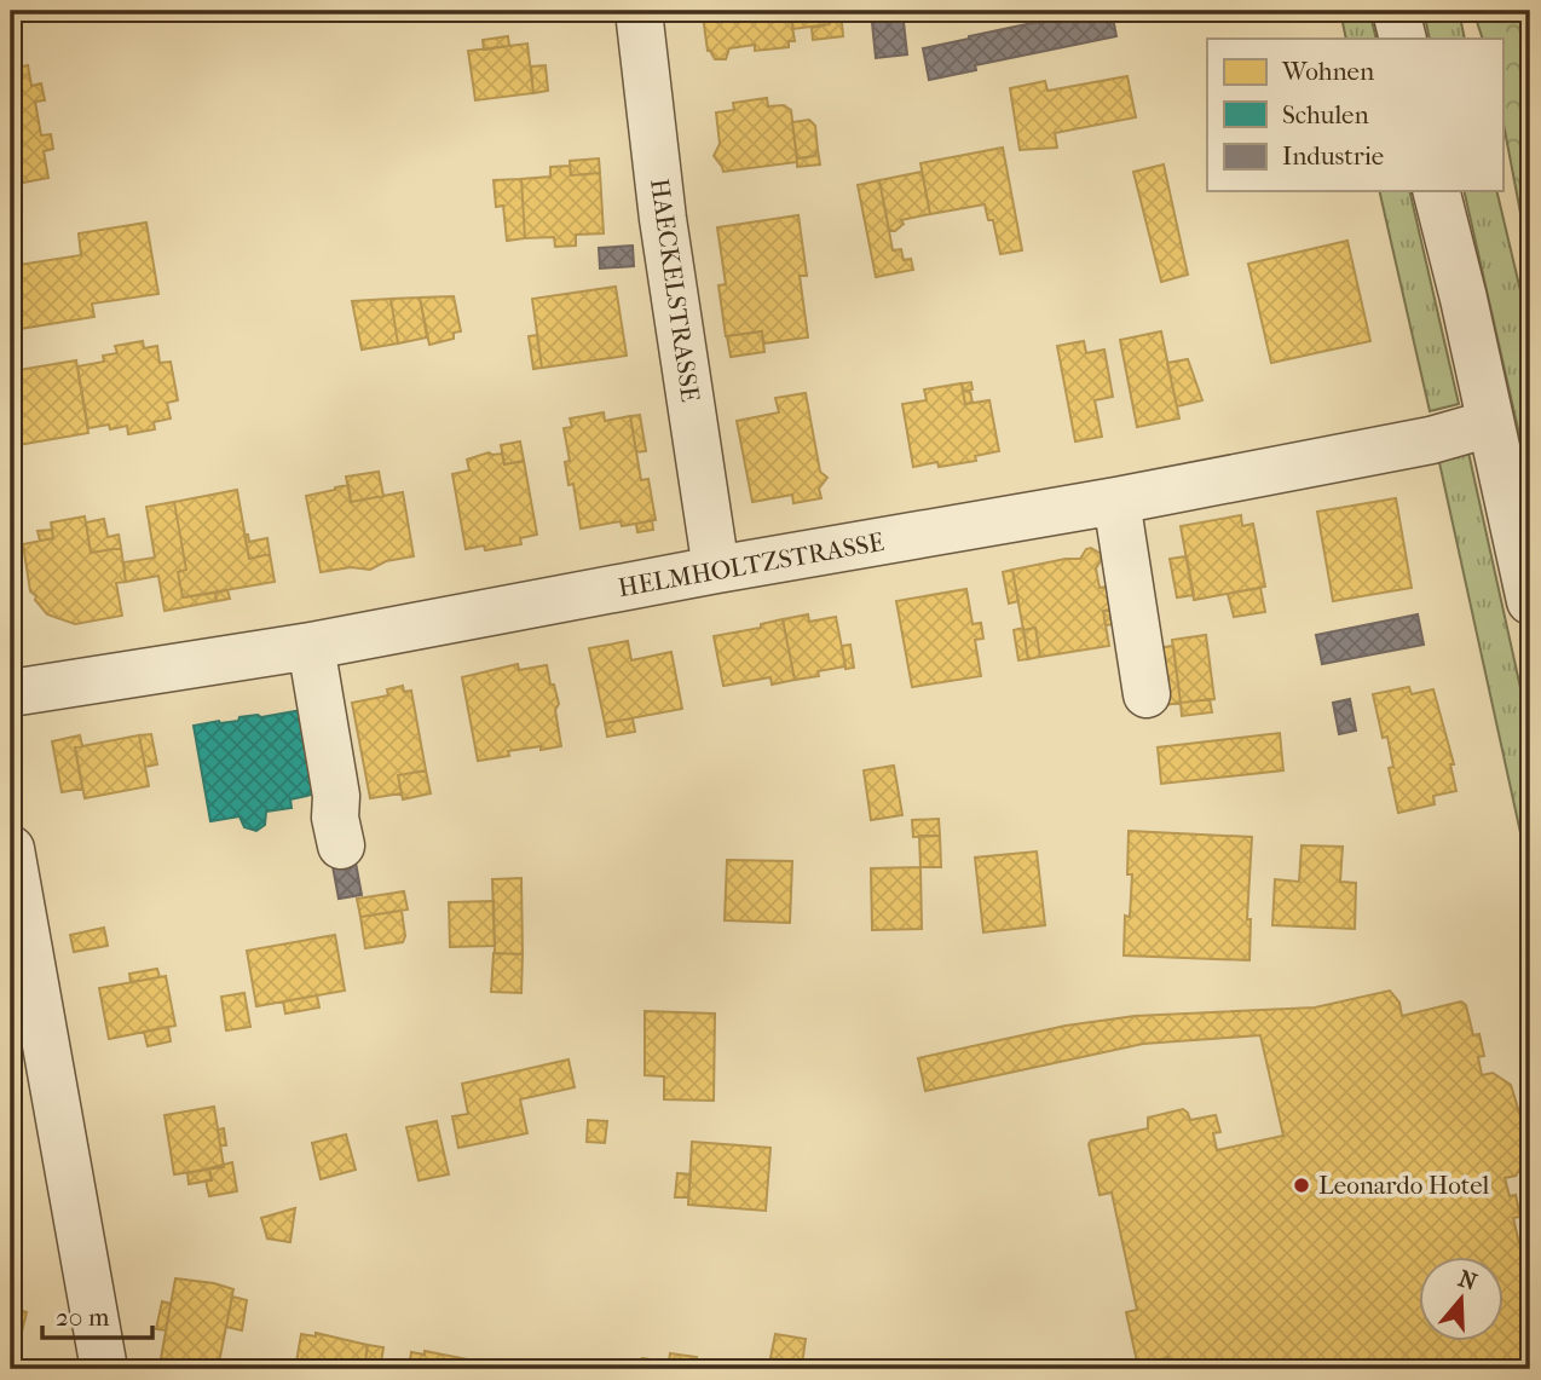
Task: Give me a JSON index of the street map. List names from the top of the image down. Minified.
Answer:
{"streets":{"street":["HAECKELSTRASSE","HELMHOLTZSTRASSE"]},"crossings":[["HAECKELSTRASSE","HELMHOLTZSTRASSE"]],"places":["Leonardo Hotel"],"legend":["Wohnen","Schulen","Industrie"],"scale_bar":"20 m","north":"top"}
